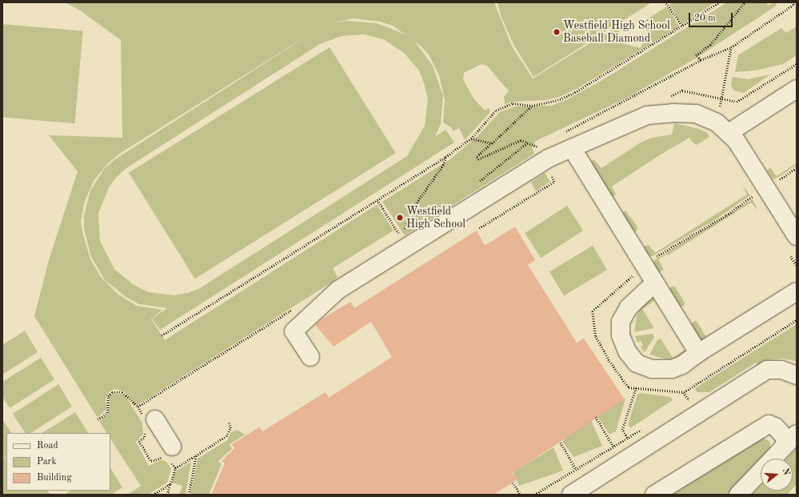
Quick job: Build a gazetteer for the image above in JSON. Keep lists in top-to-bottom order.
{
  "places": ["Westfield High School Baseball Diamond", "Westfield High School"],
  "legend": ["Road", "Park", "Building"],
  "scale_bar": "20 m",
  "north": "right"
}
